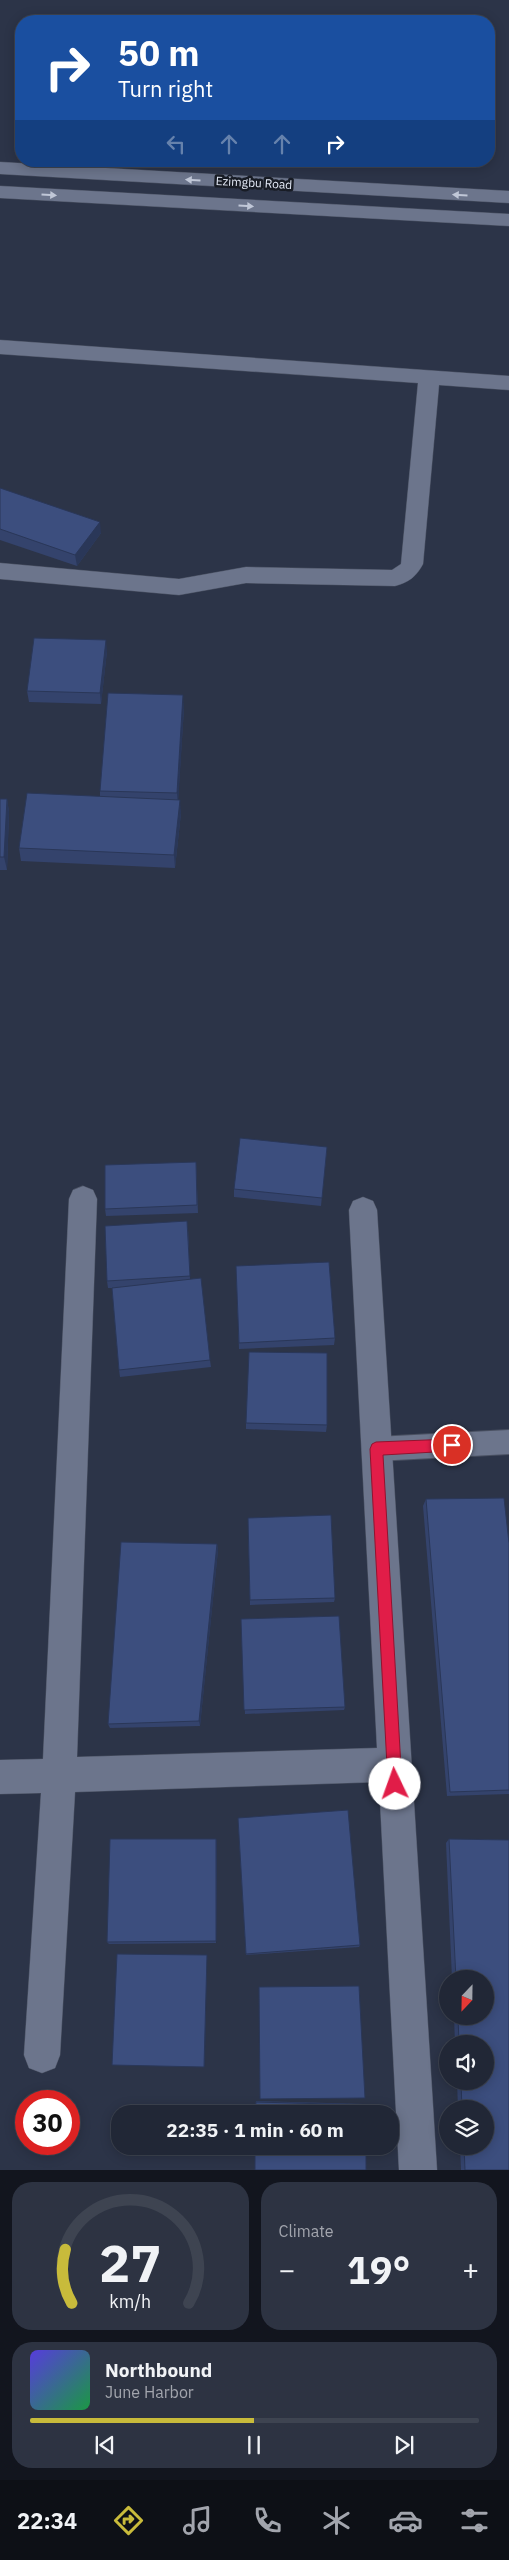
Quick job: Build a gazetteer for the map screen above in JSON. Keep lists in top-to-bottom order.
{
  "streets": {
    "street": ["Ezimgbu Road"]
  },
  "north": "bottom",
  "page": {
    "turn": ["50 m", "Turn right"],
    "limit": "30",
    "trip": "22:35 · 1 min · 60 m",
    "tile": "Climate",
    "heat": ["−", "19°", "+"],
    "song": ["Northbound", "June Harbor"],
    "tabs": "22:34",
    "gauge": ["27", "km/h"]
  }
}
